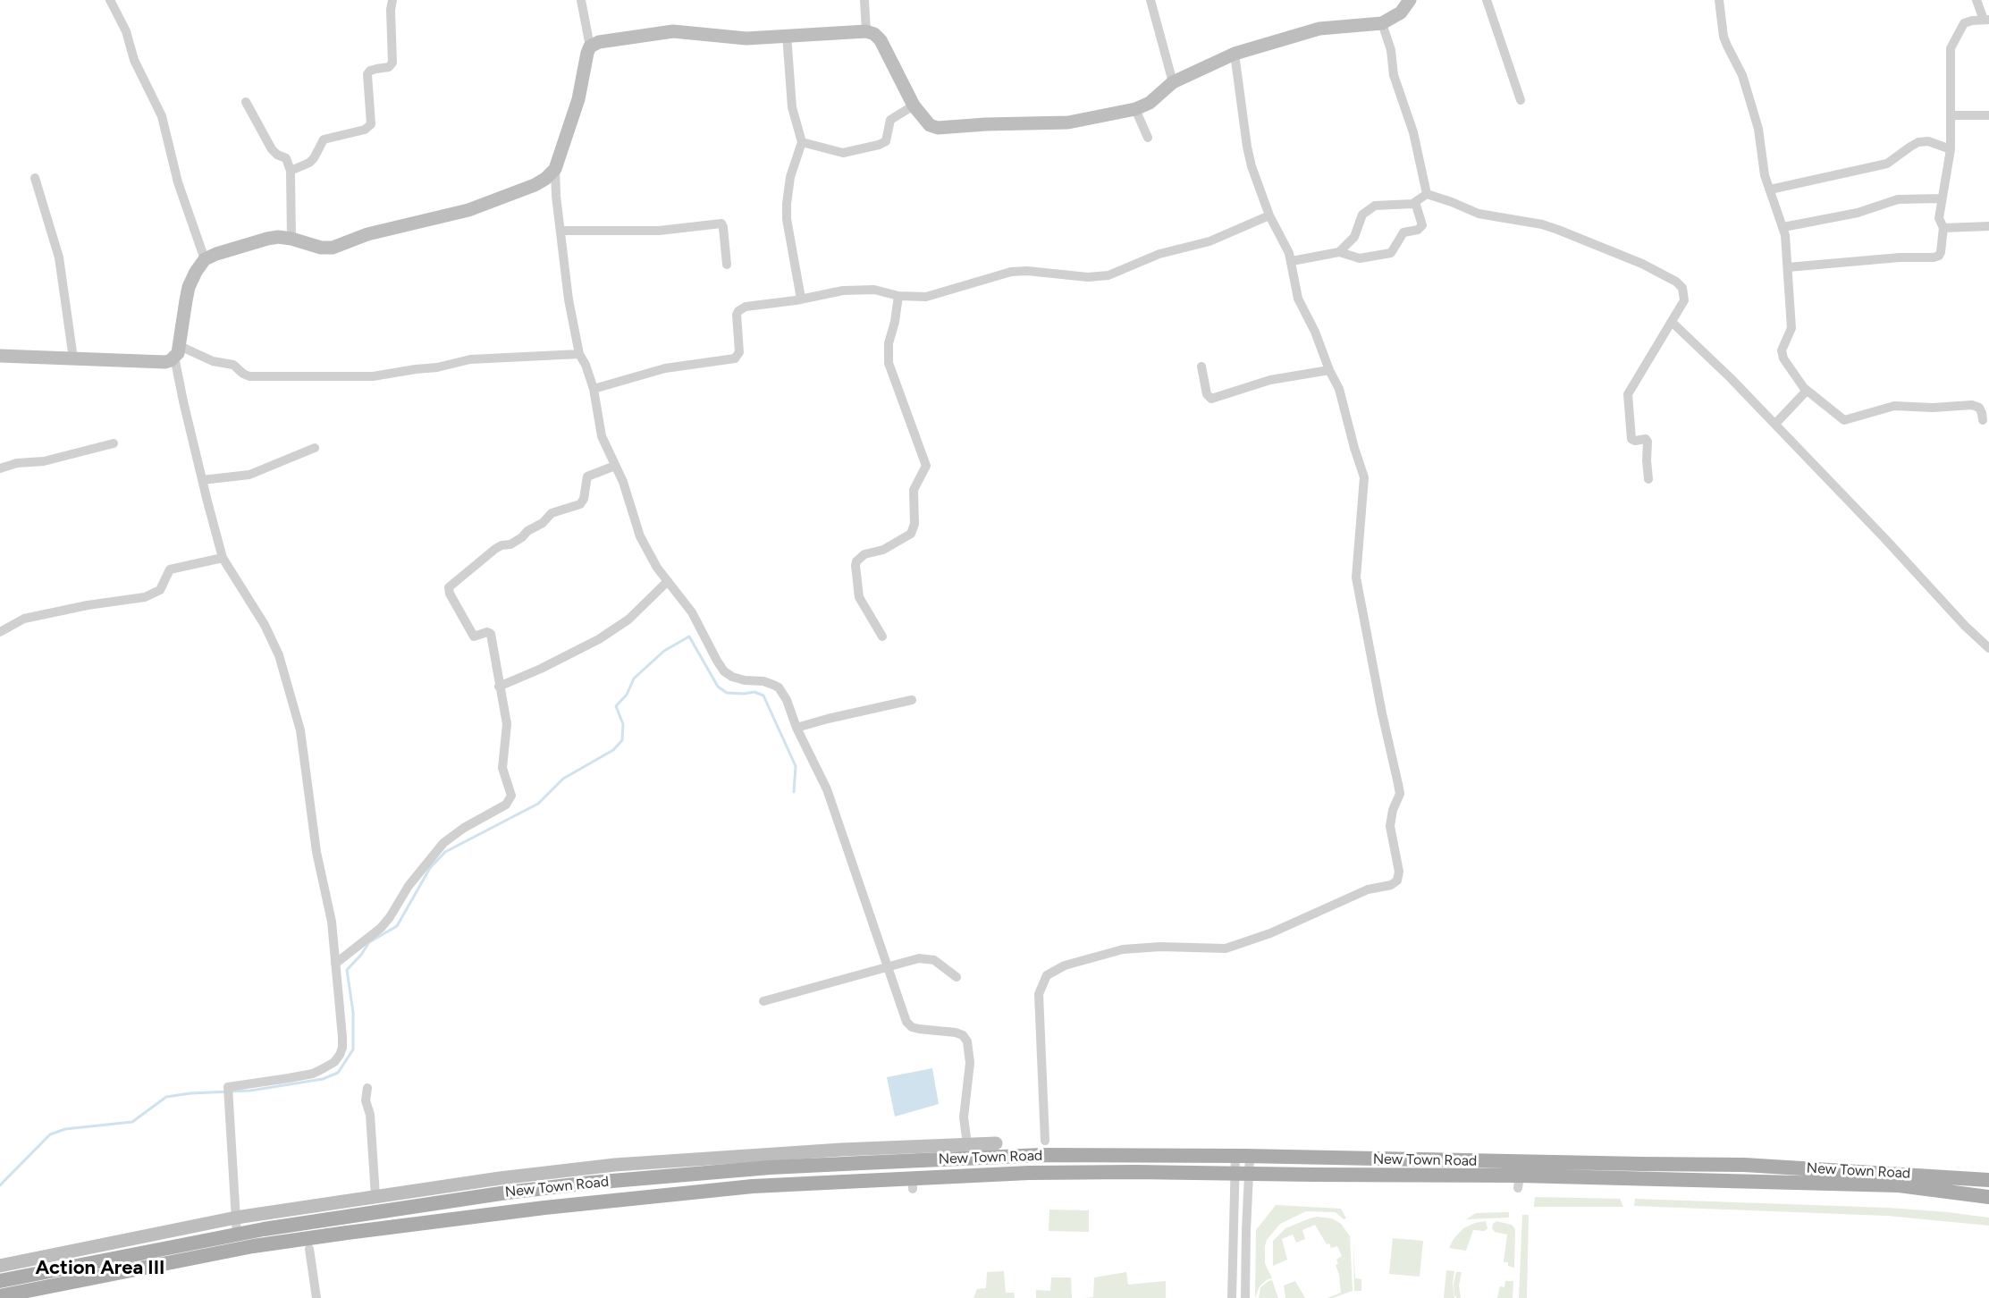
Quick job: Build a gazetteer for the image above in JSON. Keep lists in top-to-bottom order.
{
  "streets": {
    "main road": ["New Town Road"]
  },
  "districts": ["Action Area III"]
}
